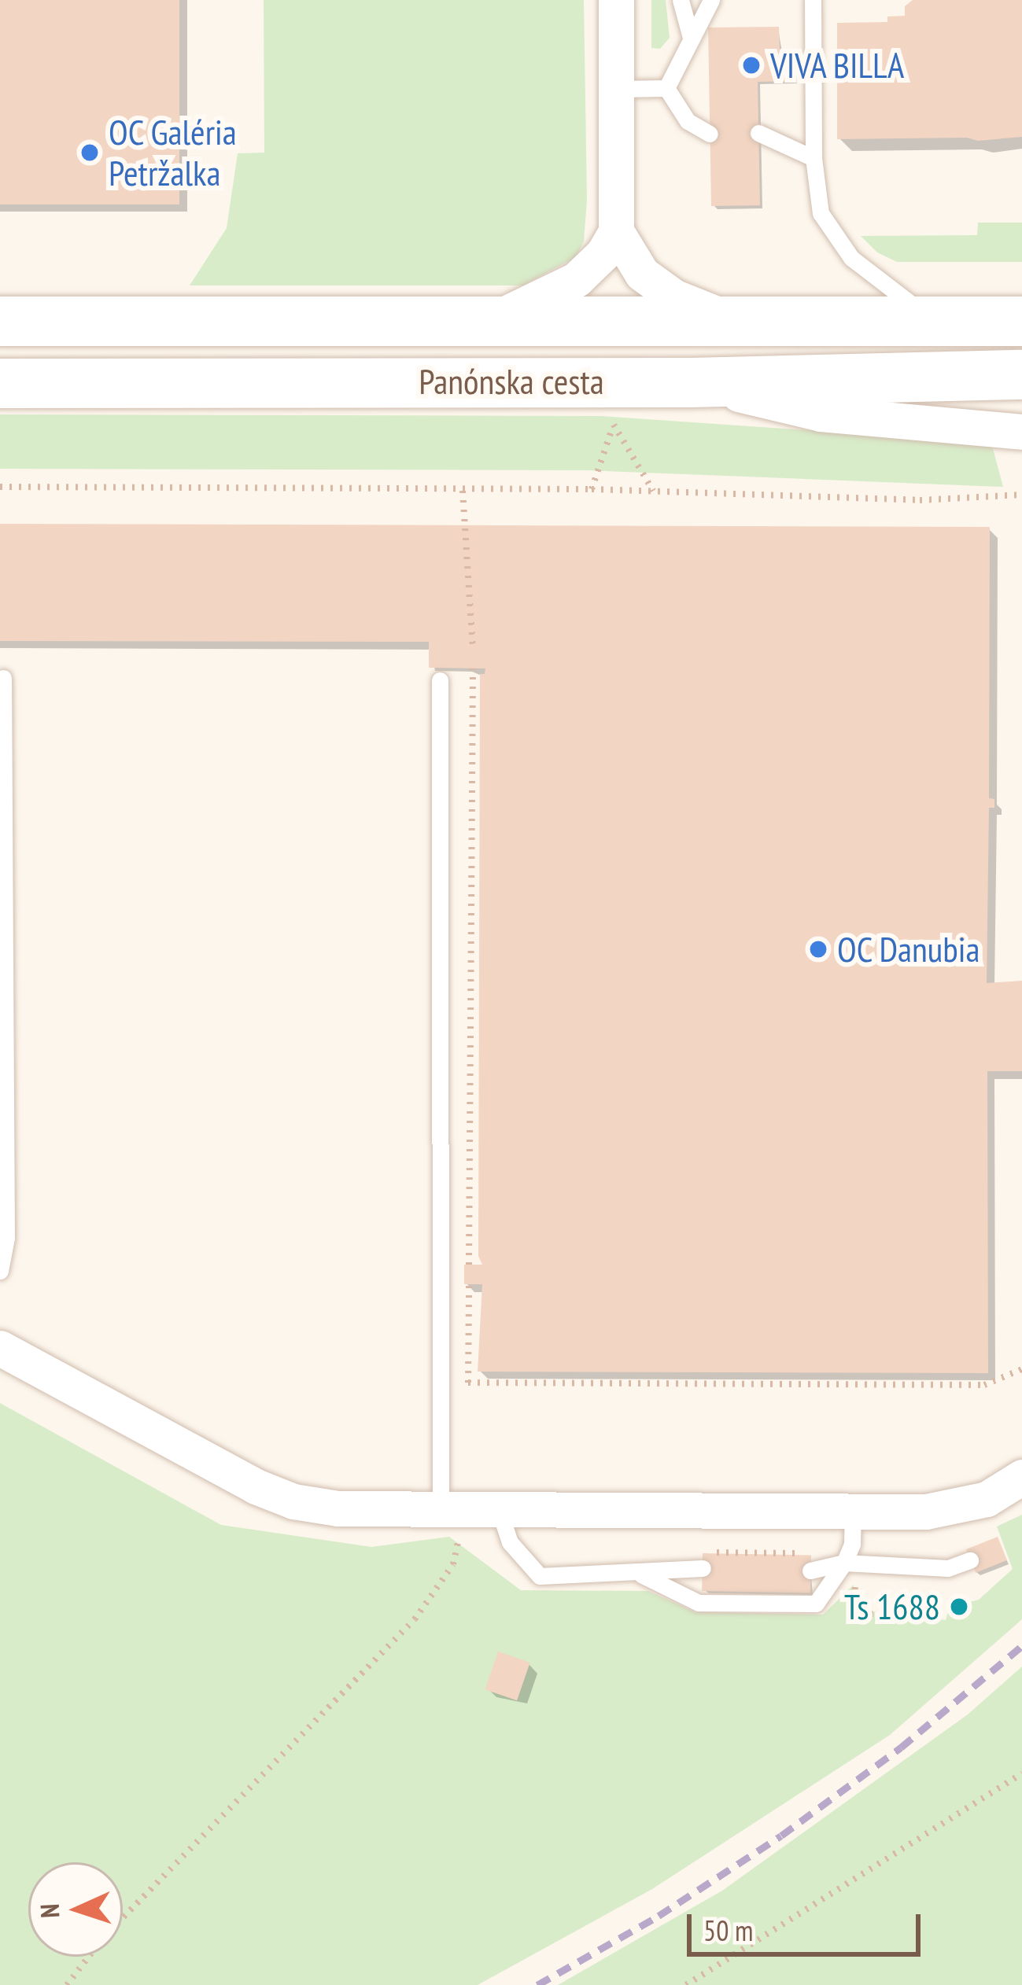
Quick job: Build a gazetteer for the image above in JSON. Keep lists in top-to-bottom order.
{
  "streets": {
    "main road": ["Panónska cesta"]
  },
  "places": [
    "VIVA BILLA",
    "OC Galéria Petržalka",
    "OC Danubia",
    "Ts 1688"
  ],
  "scale_bar": "50 m",
  "north": "left"
}
